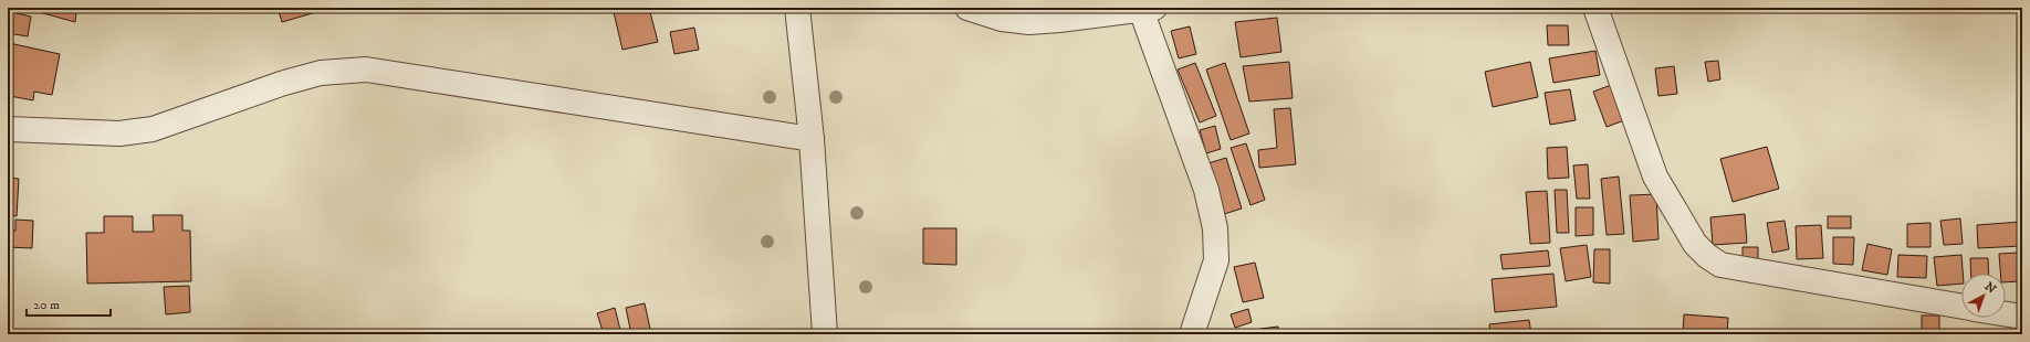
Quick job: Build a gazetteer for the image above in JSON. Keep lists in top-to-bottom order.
{
  "scale_bar": "20 m",
  "north": "top right"
}
